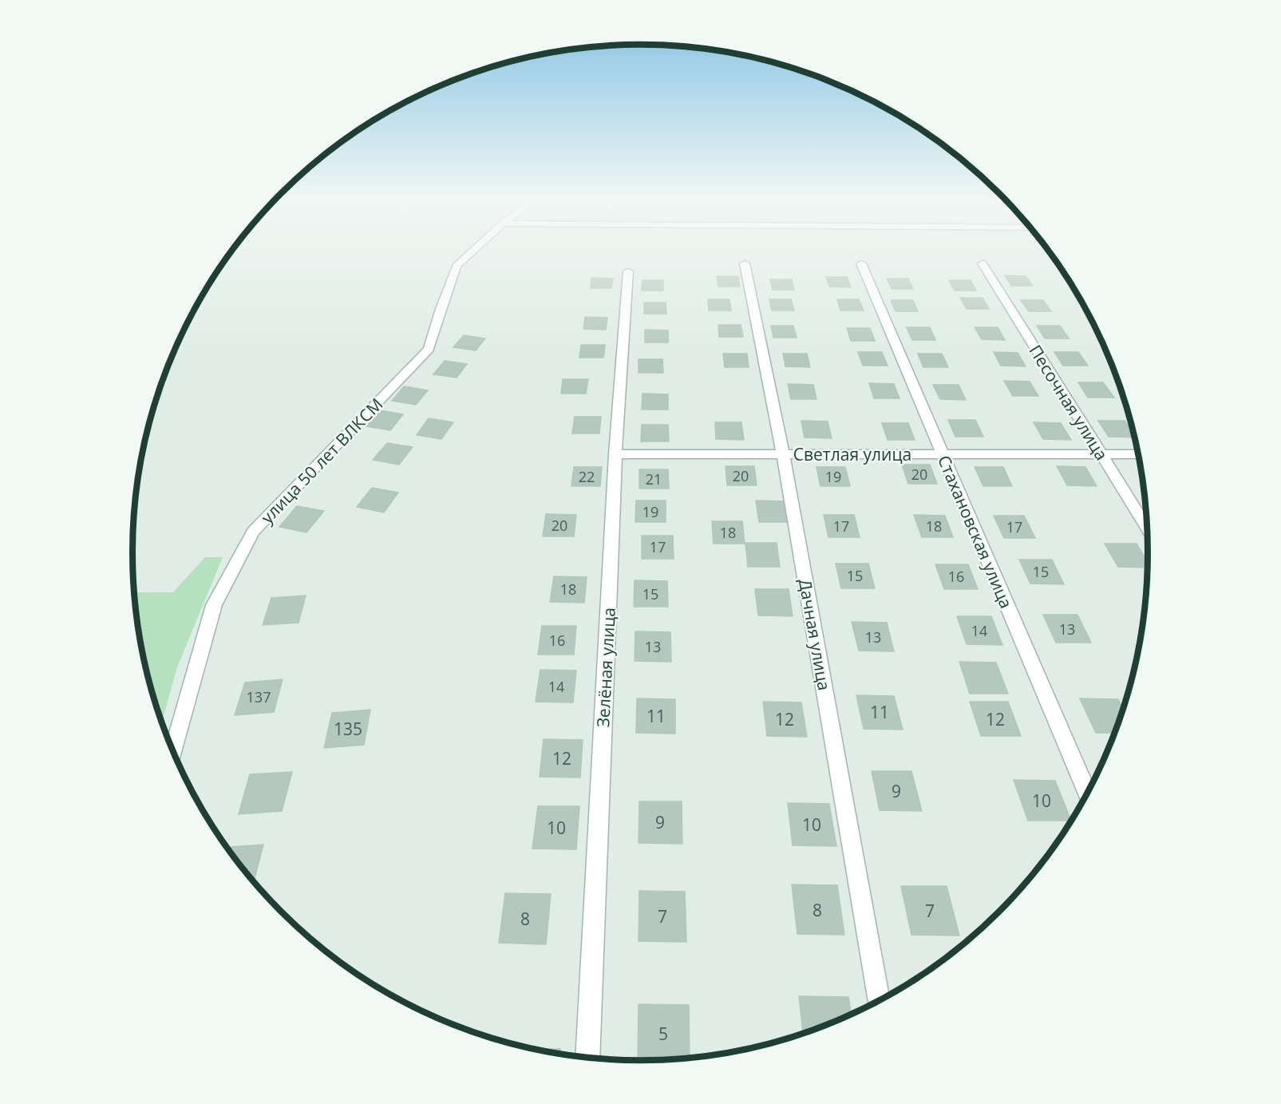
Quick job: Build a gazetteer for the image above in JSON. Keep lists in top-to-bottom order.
{
  "streets": {
    "street": [
      "Песочная улица",
      "Светлая улица",
      "улица 50 лет ВЛКСМ",
      "Стахановская улица",
      "Дачная улица",
      "Зелёная улица"
    ]
  },
  "crossings": [
    ["Песочная улица", "Светлая улица"],
    ["Светлая улица", "Стахановская улица"],
    ["Светлая улица", "Дачная улица"],
    ["Светлая улица", "Зелёная улица"]
  ],
  "house_numbers": [
    "20",
    "20",
    "22",
    "19",
    "21",
    "19",
    "20",
    "17",
    "18",
    "17",
    "18",
    "17",
    "15",
    "15",
    "16",
    "18",
    "15",
    "13",
    "14",
    "13",
    "16",
    "13",
    "14",
    "137",
    "11",
    "11",
    "12",
    "12",
    "135",
    "12",
    "9",
    "10",
    "9",
    "10",
    "10",
    "8",
    "7",
    "7",
    "8",
    "5"
  ]
}
